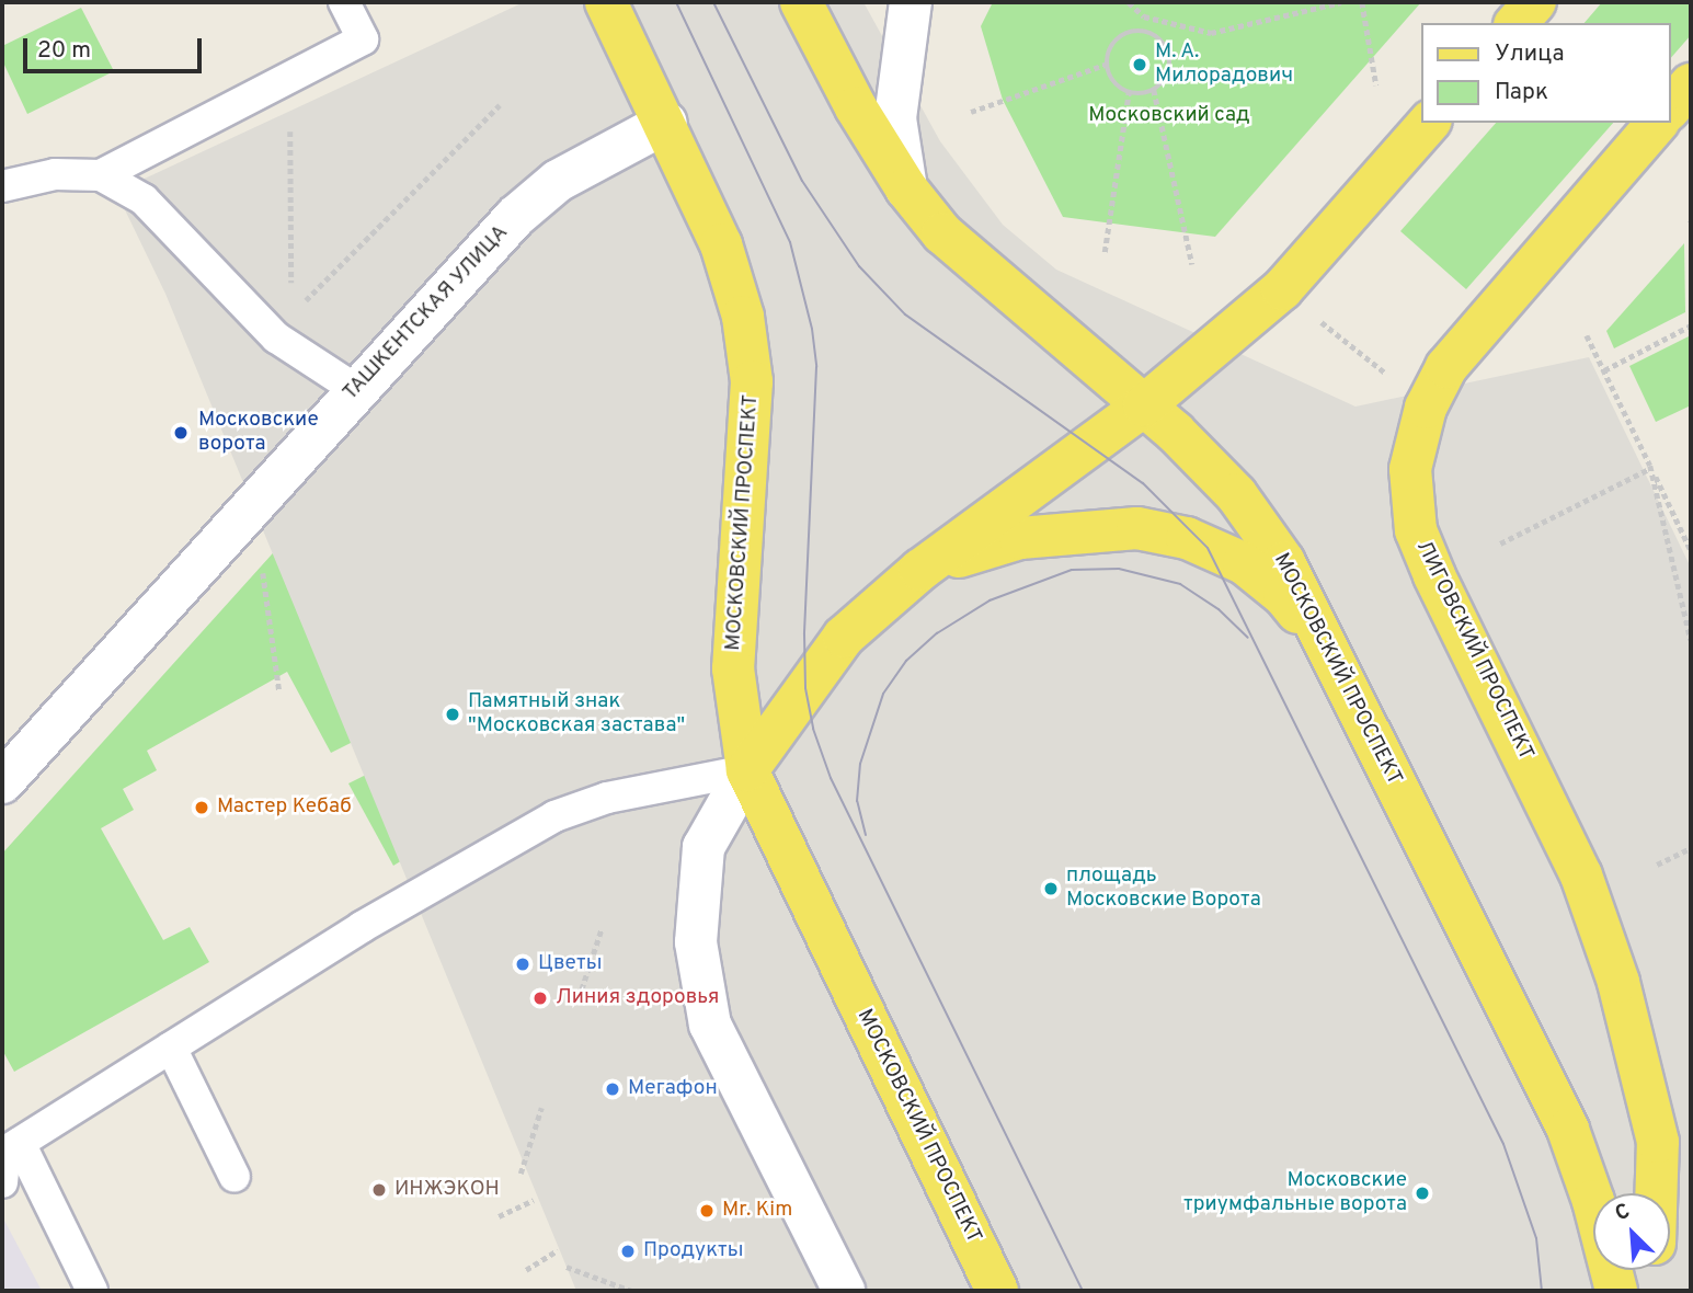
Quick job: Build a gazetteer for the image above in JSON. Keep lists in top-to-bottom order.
{
  "streets": {
    "main road": ["МОСКОВСКИЙ ПРОСПЕКТ", "ЛИГОВСКИЙ ПРОСПЕКТ"],
    "street": ["ТАШКЕНТСКАЯ УЛИЦА"]
  },
  "crossings": [
    ["ТАШКЕНТСКАЯ УЛИЦА", "МОСКОВСКИЙ ПРОСПЕКТ"]
  ],
  "parks": ["Московский сад"],
  "places": [
    "М. А. Милорадович",
    "Московские ворота",
    "Памятный знак \"Московская застава\"",
    "Мастер Кебаб",
    "площадь Московские Ворота",
    "Цветы",
    "Линия здоровья",
    "Мегафон",
    "ИНЖЭКОН",
    "Московские триумфальные ворота",
    "Mr. Kim",
    "Продукты"
  ],
  "legend": ["Улица", "Парк"],
  "scale_bar": "20 m",
  "north": "top left"
}
